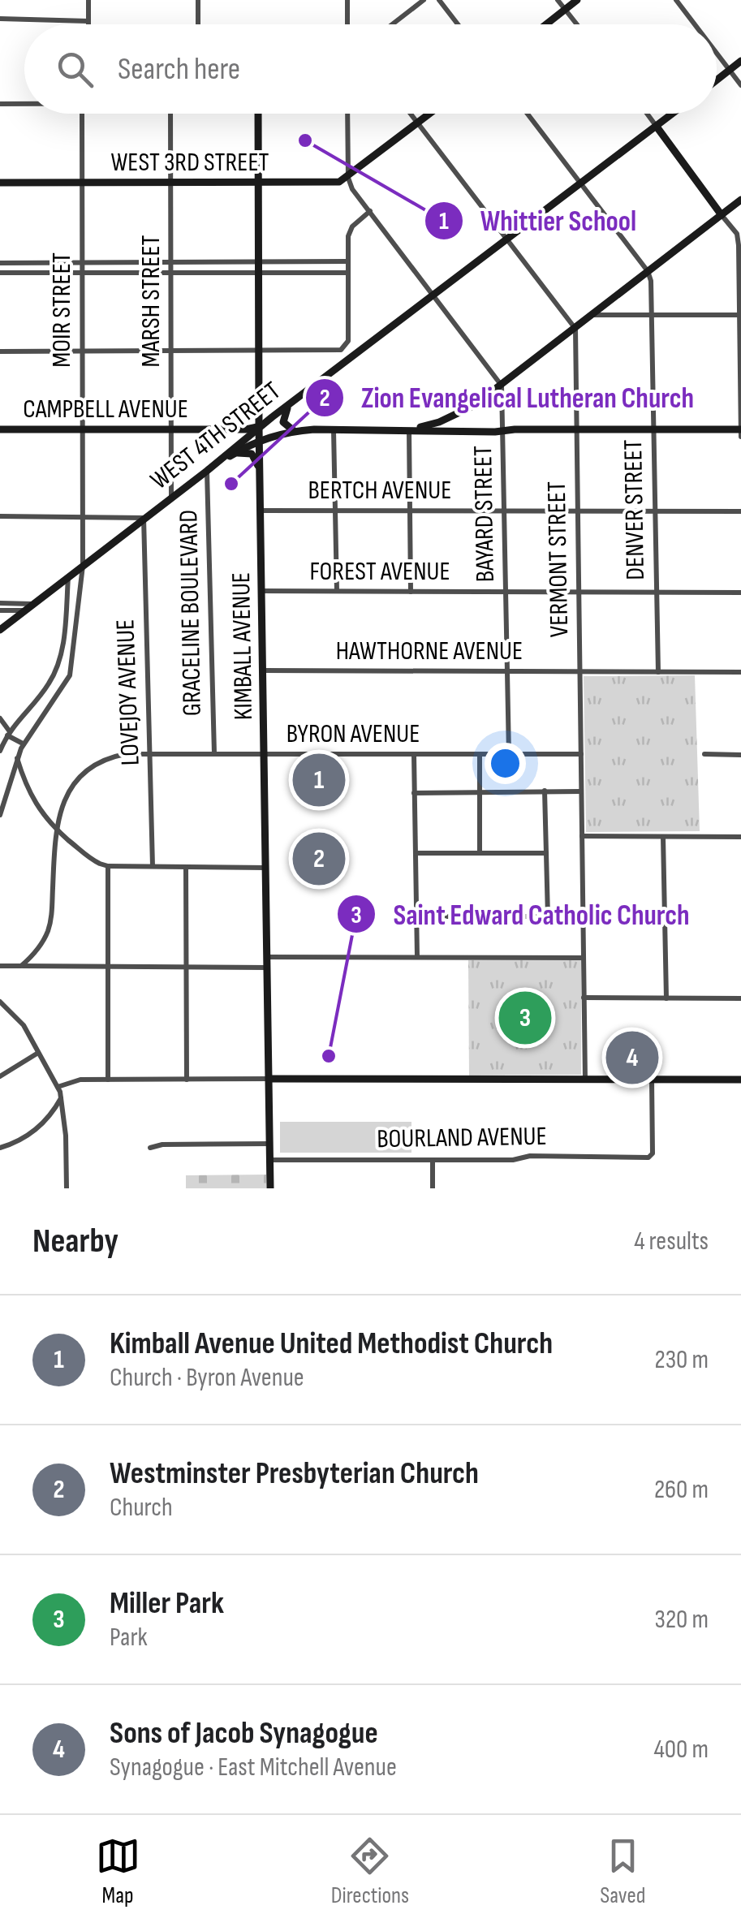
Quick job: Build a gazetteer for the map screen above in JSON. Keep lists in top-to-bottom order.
{
  "streets": {
    "main road": [
      "WEST 3RD STREET",
      "CAMPBELL AVENUE",
      "WEST 4TH STREET",
      "KIMBALL AVENUE"
    ],
    "street": [
      "MARSH STREET",
      "MOIR STREET",
      "BERTCH AVENUE",
      "DENVER STREET",
      "BAYARD STREET",
      "VERMONT STREET",
      "FOREST AVENUE",
      "GRACELINE BOULEVARD",
      "HAWTHORNE AVENUE",
      "LOVEJOY AVENUE",
      "BYRON AVENUE",
      "BOURLAND AVENUE"
    ]
  },
  "crossings": [
    ["WEST 3RD STREET", "MARSH STREET"],
    ["WEST 3RD STREET", "MOIR STREET"],
    ["WEST 3RD STREET", "KIMBALL AVENUE"],
    ["MARSH STREET", "CAMPBELL AVENUE"],
    ["MARSH STREET", "WEST 4TH STREET"],
    ["MOIR STREET", "CAMPBELL AVENUE"],
    ["MOIR STREET", "WEST 4TH STREET"],
    ["CAMPBELL AVENUE", "WEST 4TH STREET"],
    ["CAMPBELL AVENUE", "KIMBALL AVENUE"],
    ["WEST 4TH STREET", "GRACELINE BOULEVARD"],
    ["WEST 4TH STREET", "KIMBALL AVENUE"],
    ["WEST 4TH STREET", "LOVEJOY AVENUE"],
    ["BERTCH AVENUE", "DENVER STREET"],
    ["BERTCH AVENUE", "BAYARD STREET"],
    ["BERTCH AVENUE", "VERMONT STREET"],
    ["BERTCH AVENUE", "KIMBALL AVENUE"],
    ["DENVER STREET", "FOREST AVENUE"],
    ["DENVER STREET", "HAWTHORNE AVENUE"],
    ["BAYARD STREET", "FOREST AVENUE"],
    ["BAYARD STREET", "HAWTHORNE AVENUE"],
    ["BAYARD STREET", "BYRON AVENUE"],
    ["VERMONT STREET", "FOREST AVENUE"],
    ["VERMONT STREET", "HAWTHORNE AVENUE"],
    ["VERMONT STREET", "BYRON AVENUE"],
    ["FOREST AVENUE", "KIMBALL AVENUE"],
    ["GRACELINE BOULEVARD", "BYRON AVENUE"],
    ["KIMBALL AVENUE", "HAWTHORNE AVENUE"],
    ["KIMBALL AVENUE", "BYRON AVENUE"],
    ["KIMBALL AVENUE", "BOURLAND AVENUE"],
    ["LOVEJOY AVENUE", "BYRON AVENUE"]
  ],
  "places": ["Whittier School", "Zion Evangelical Lutheran Church", "Saint Edward Catholic Church"],
  "page": {
    "search": "Search here",
    "pins": [
      "1",
      "2",
      "3",
      "4"
    ],
    "heading": ["Nearby", "4 results"],
    "list": [
      {
        "mark": "1",
        "name": "Kimball Avenue United Methodist Church",
        "note": "Church · Byron Avenue",
        "value": "230 m"
      },
      {
        "mark": "2",
        "name": "Westminster Presbyterian Church",
        "note": "Church",
        "value": "260 m"
      },
      {
        "mark": "3",
        "name": "Miller Park",
        "note": "Park",
        "value": "320 m"
      },
      {
        "mark": "4",
        "name": "Sons of Jacob Synagogue",
        "note": "Synagogue · East Mitchell Avenue",
        "value": "400 m"
      }
    ],
    "nav": ["Map", "Directions", "Saved"]
  }
}
